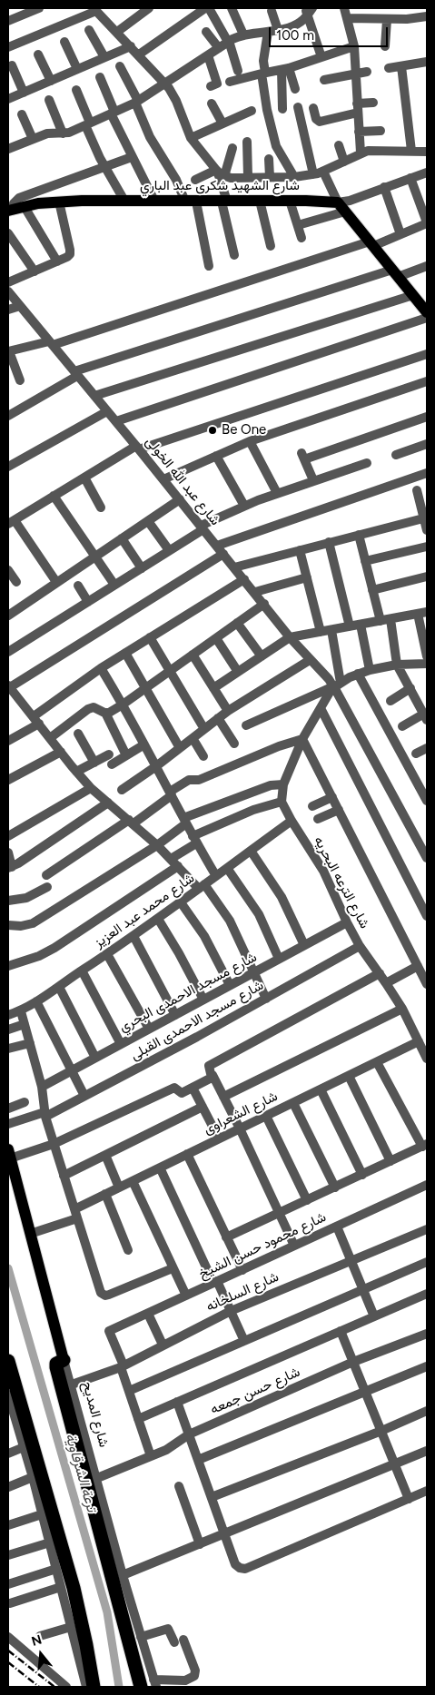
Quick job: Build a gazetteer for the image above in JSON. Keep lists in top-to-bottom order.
{
  "streets": {
    "main road": ["شارع الشهيد شكرى عبد الباري", "شارع المديح"],
    "street": [
      "شارع عبد الله الخولى",
      "شارع الترعه البحريه",
      "شارع محمد عبد العزيز",
      "شارع مسجد الاحمدى البحري",
      "شارع مسجد الاحمدى القبلى",
      "شارع الشعراوى",
      "شارع محمود حسن الشيخ",
      "شارع السلخانه",
      "شارع حسن جمعه"
    ]
  },
  "crossings": [
    ["شارع الترعه البحريه", "شارع محمد عبد العزيز"],
    ["شارع الترعه البحريه", "شارع مسجد الاحمدى البحري"],
    ["شارع الترعه البحريه", "شارع مسجد الاحمدى القبلى"],
    ["شارع الترعه البحريه", "شارع الشعراوى"],
    ["شارع محمود حسن الشيخ", "شارع السلخانه"],
    ["شارع السلخانه", "شارع المديح"],
    ["شارع حسن جمعه", "شارع المديح"]
  ],
  "water": ["ترعة الشرقاوية"],
  "places": ["Be One"],
  "scale_bar": "100 m",
  "north": "top"
}
